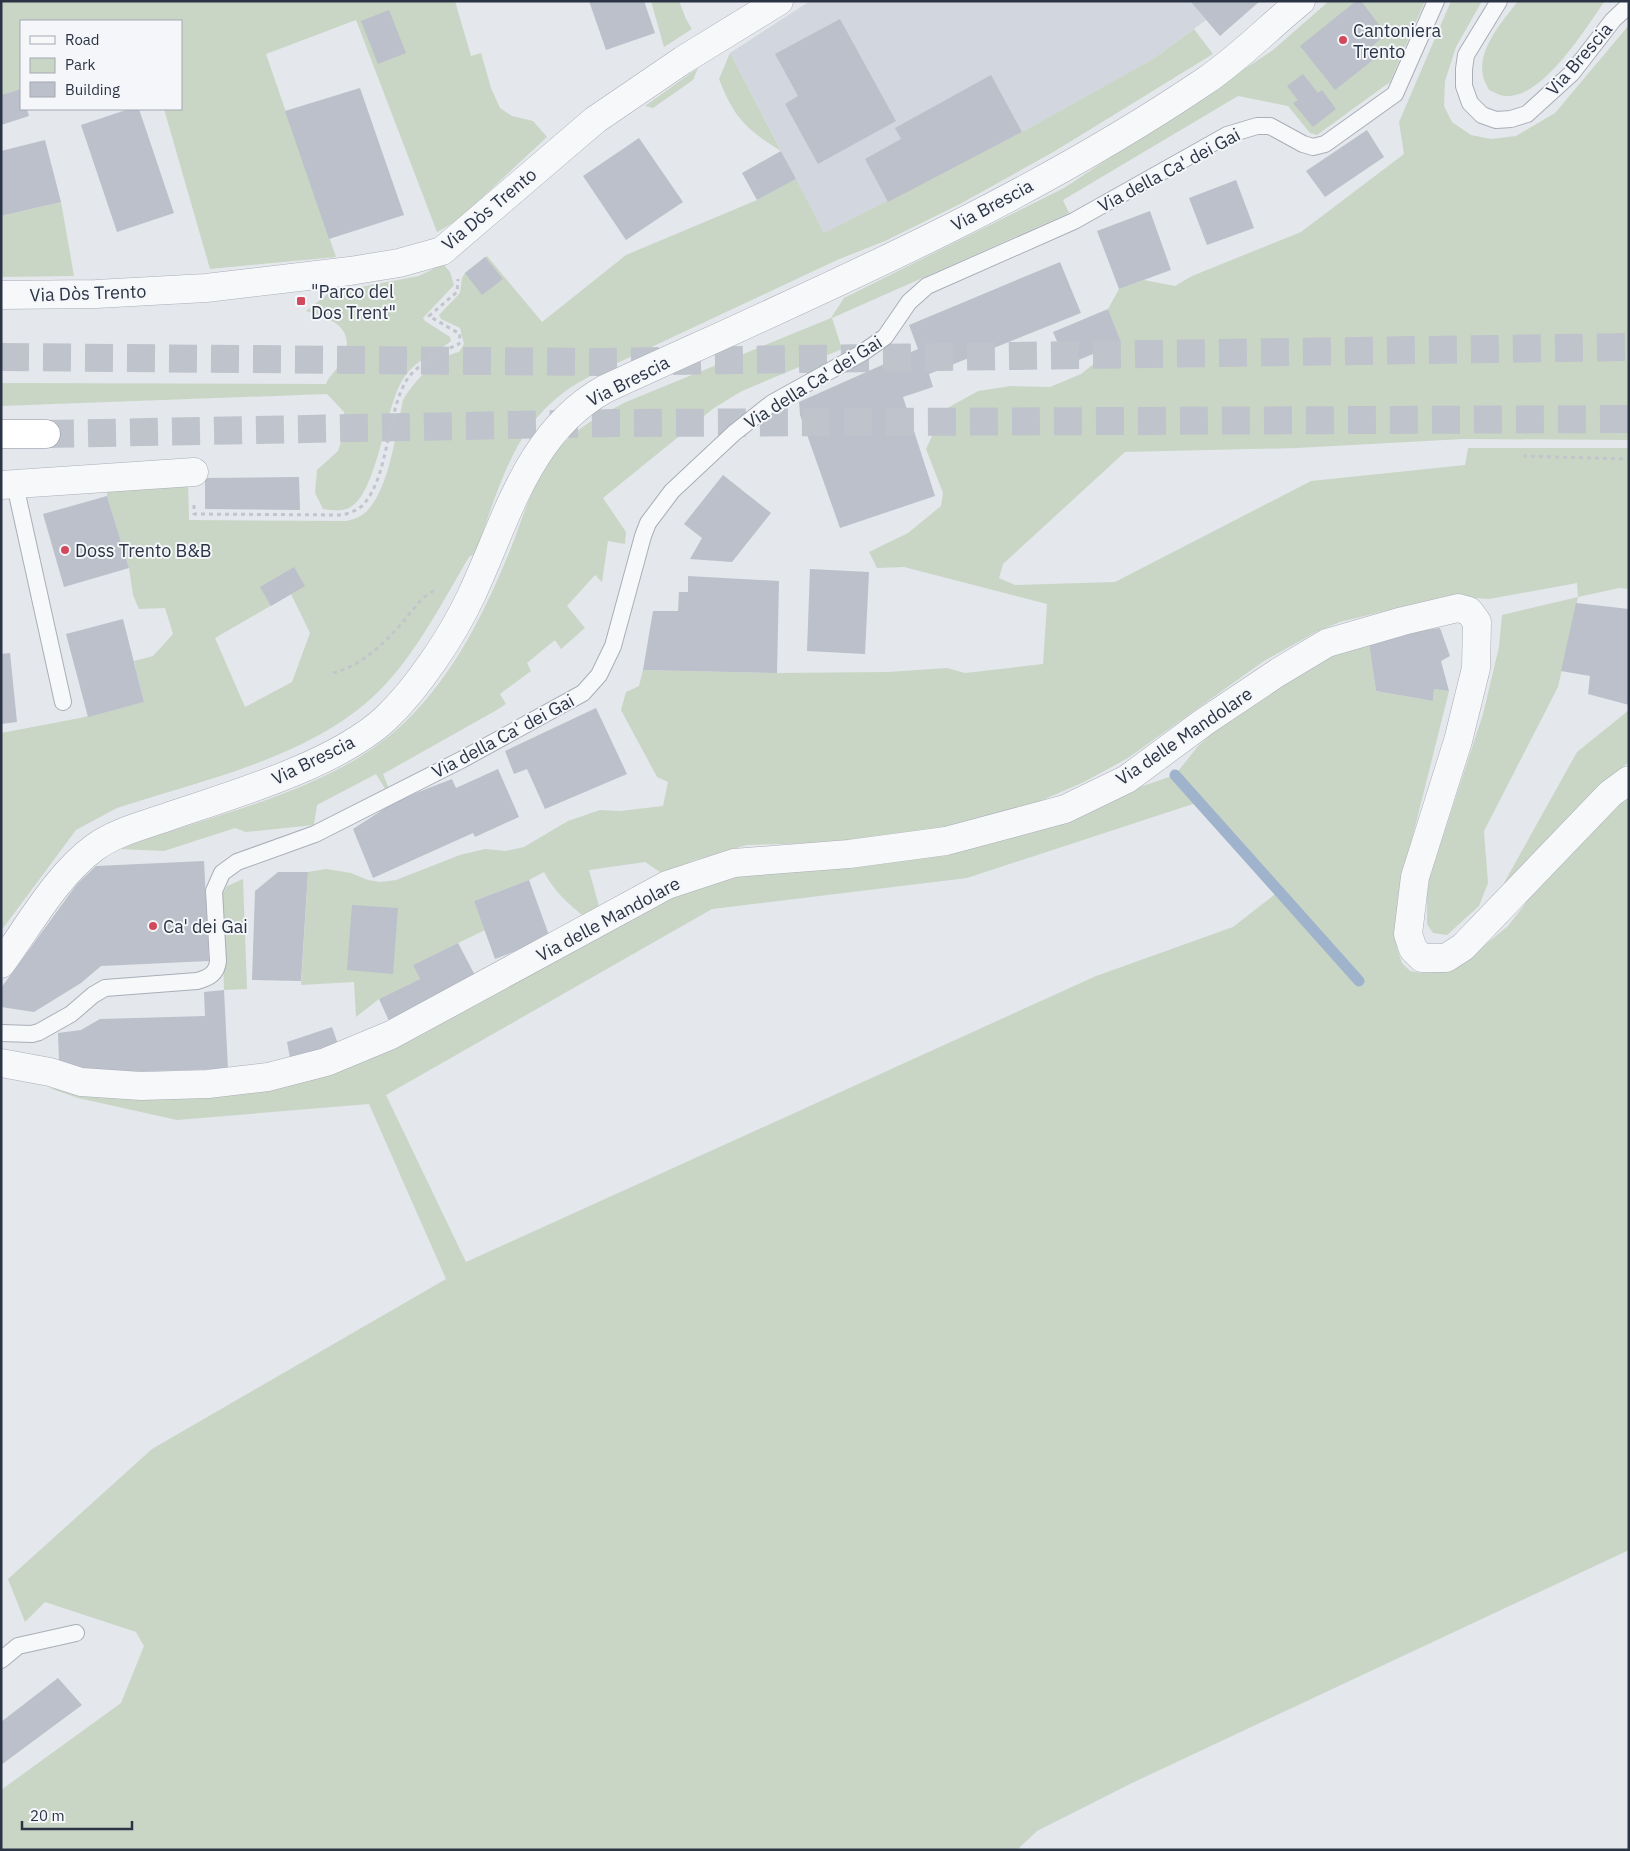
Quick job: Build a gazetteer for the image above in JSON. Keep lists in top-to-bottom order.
{
  "streets": {
    "street": ["Via Brescia", "Via Dòs Trento", "Via delle Mandolare"],
    "lane": ["Via della Ca' dei Gai"]
  },
  "places": {
    "other": ["Cantoniera Trento", "Doss Trento B&B", "Ca' dei Gai"],
    "transit": ["\"Parco del Dos Trent\""]
  },
  "legend": ["Road", "Park", "Building"],
  "scale_bar": "20 m"
}
